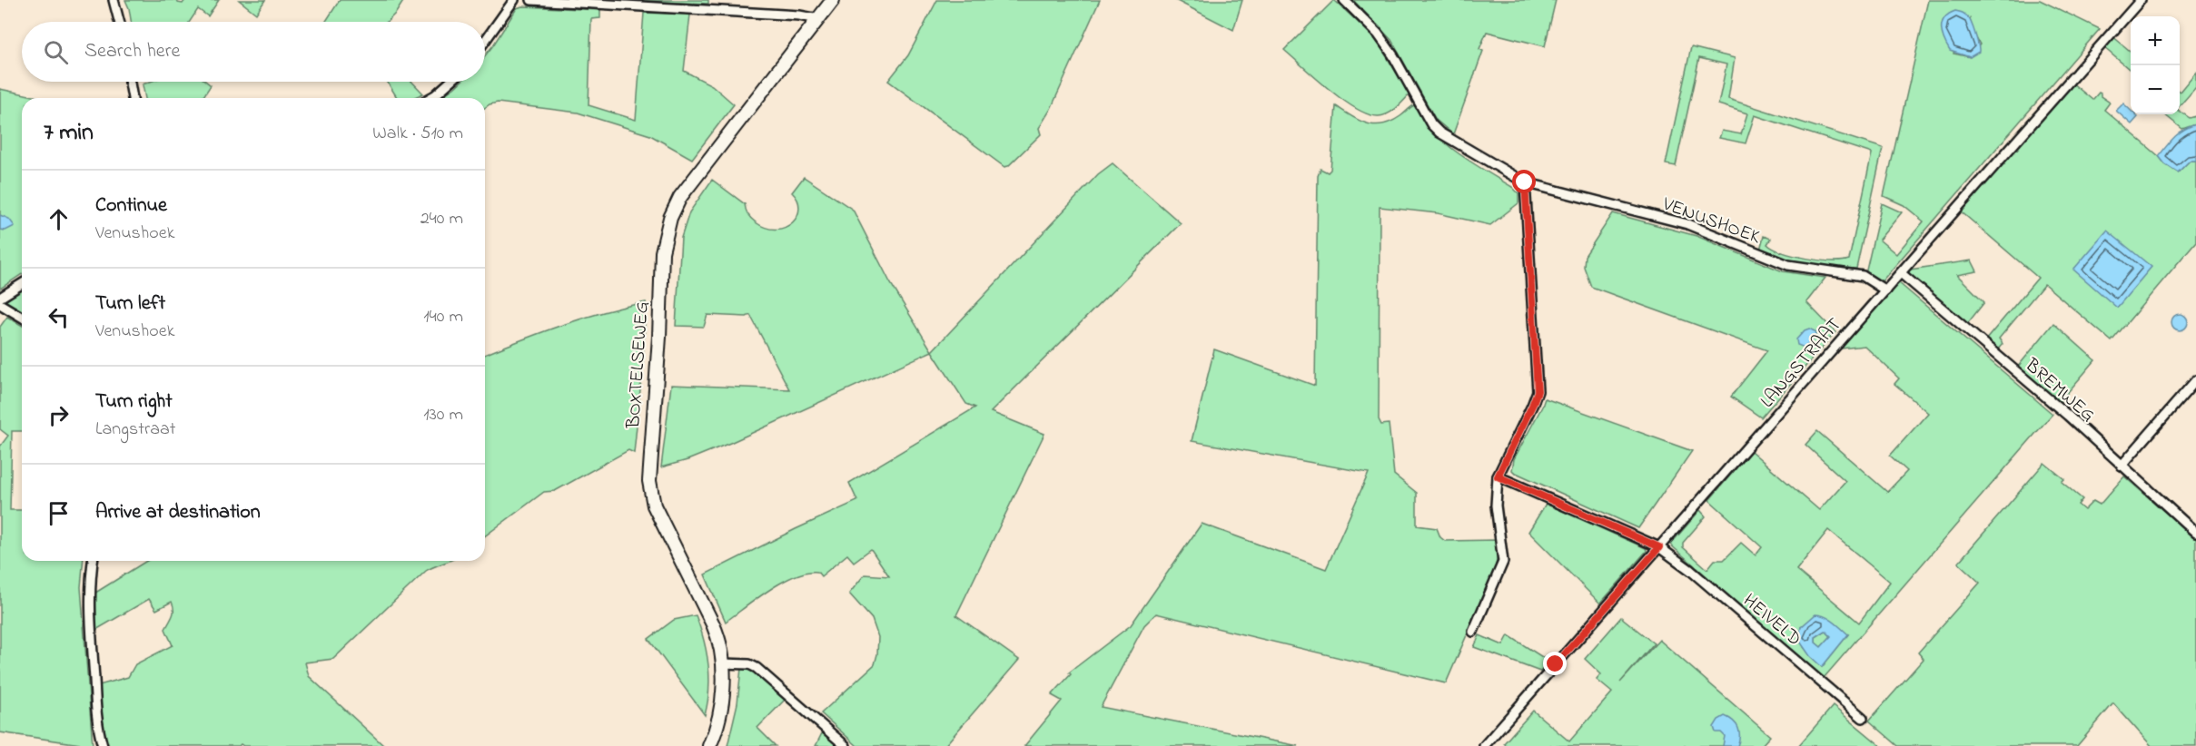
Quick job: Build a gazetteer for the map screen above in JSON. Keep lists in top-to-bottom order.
{
  "streets": {
    "main road": ["BOXTELSEWEG"],
    "street": [
      "VENUSHOEK",
      "LANGSTRAAT",
      "BREMWEG",
      "HEIVELD"
    ]
  },
  "crossings": [
    ["VENUSHOEK", "LANGSTRAAT"],
    ["LANGSTRAAT", "BREMWEG"],
    ["LANGSTRAAT", "HEIVELD"]
  ],
  "page": {
    "map_buttons": ["+", "−"],
    "search": "Search here",
    "heading": ["7 min", "Walk · 510 m"],
    "list": [
      ["Continue", "Venushoek", "240 m"],
      ["Turn left", "Venushoek", "140 m"],
      ["Turn right", "Langstraat", "130 m"],
      "Arrive at destination"
    ]
  }
}
